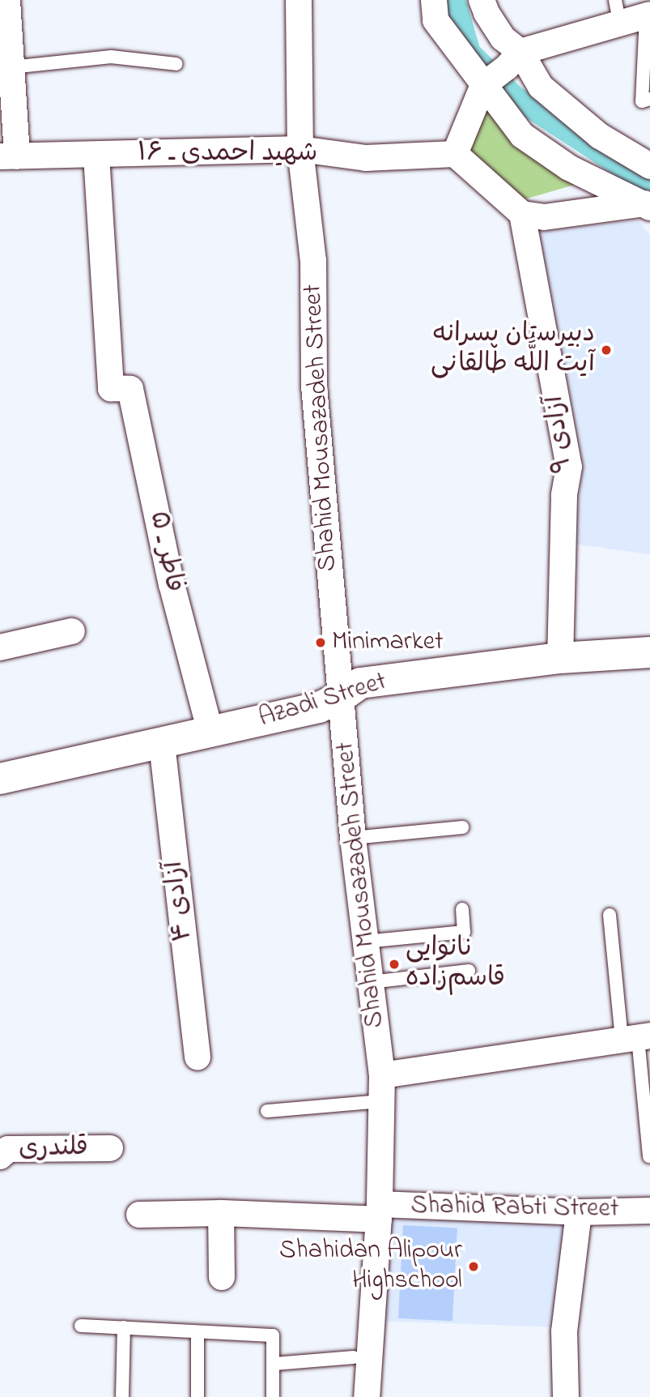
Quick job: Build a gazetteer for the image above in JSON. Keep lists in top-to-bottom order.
{
  "streets": {
    "street": [
      "شهید احمدی ـ ۱۶",
      "Shahid Mousazadeh Street",
      "آزادی ۹",
      "فاطر ـ ۵",
      "Azadi Street",
      "آزادی ۴",
      "قلندری",
      "Shahid Rabti Street"
    ]
  },
  "crossings": [
    ["شهید احمدی ـ ۱۶", "Shahid Mousazadeh Street"],
    ["شهید احمدی ـ ۱۶", "فاطر ـ ۵"],
    ["Shahid Mousazadeh Street", "Azadi Street"],
    ["Shahid Mousazadeh Street", "Shahid Rabti Street"],
    ["آزادی ۹", "Azadi Street"],
    ["فاطر ـ ۵", "Azadi Street"],
    ["Azadi Street", "آزادی ۴"]
  ],
  "places": [
    "دبیرستان پسرانه آیت اللَّه طالقانی",
    "Minimarket",
    "نانوایی قاسم‌زاده",
    "Shahidan Alipour Highschool"
  ]
}
